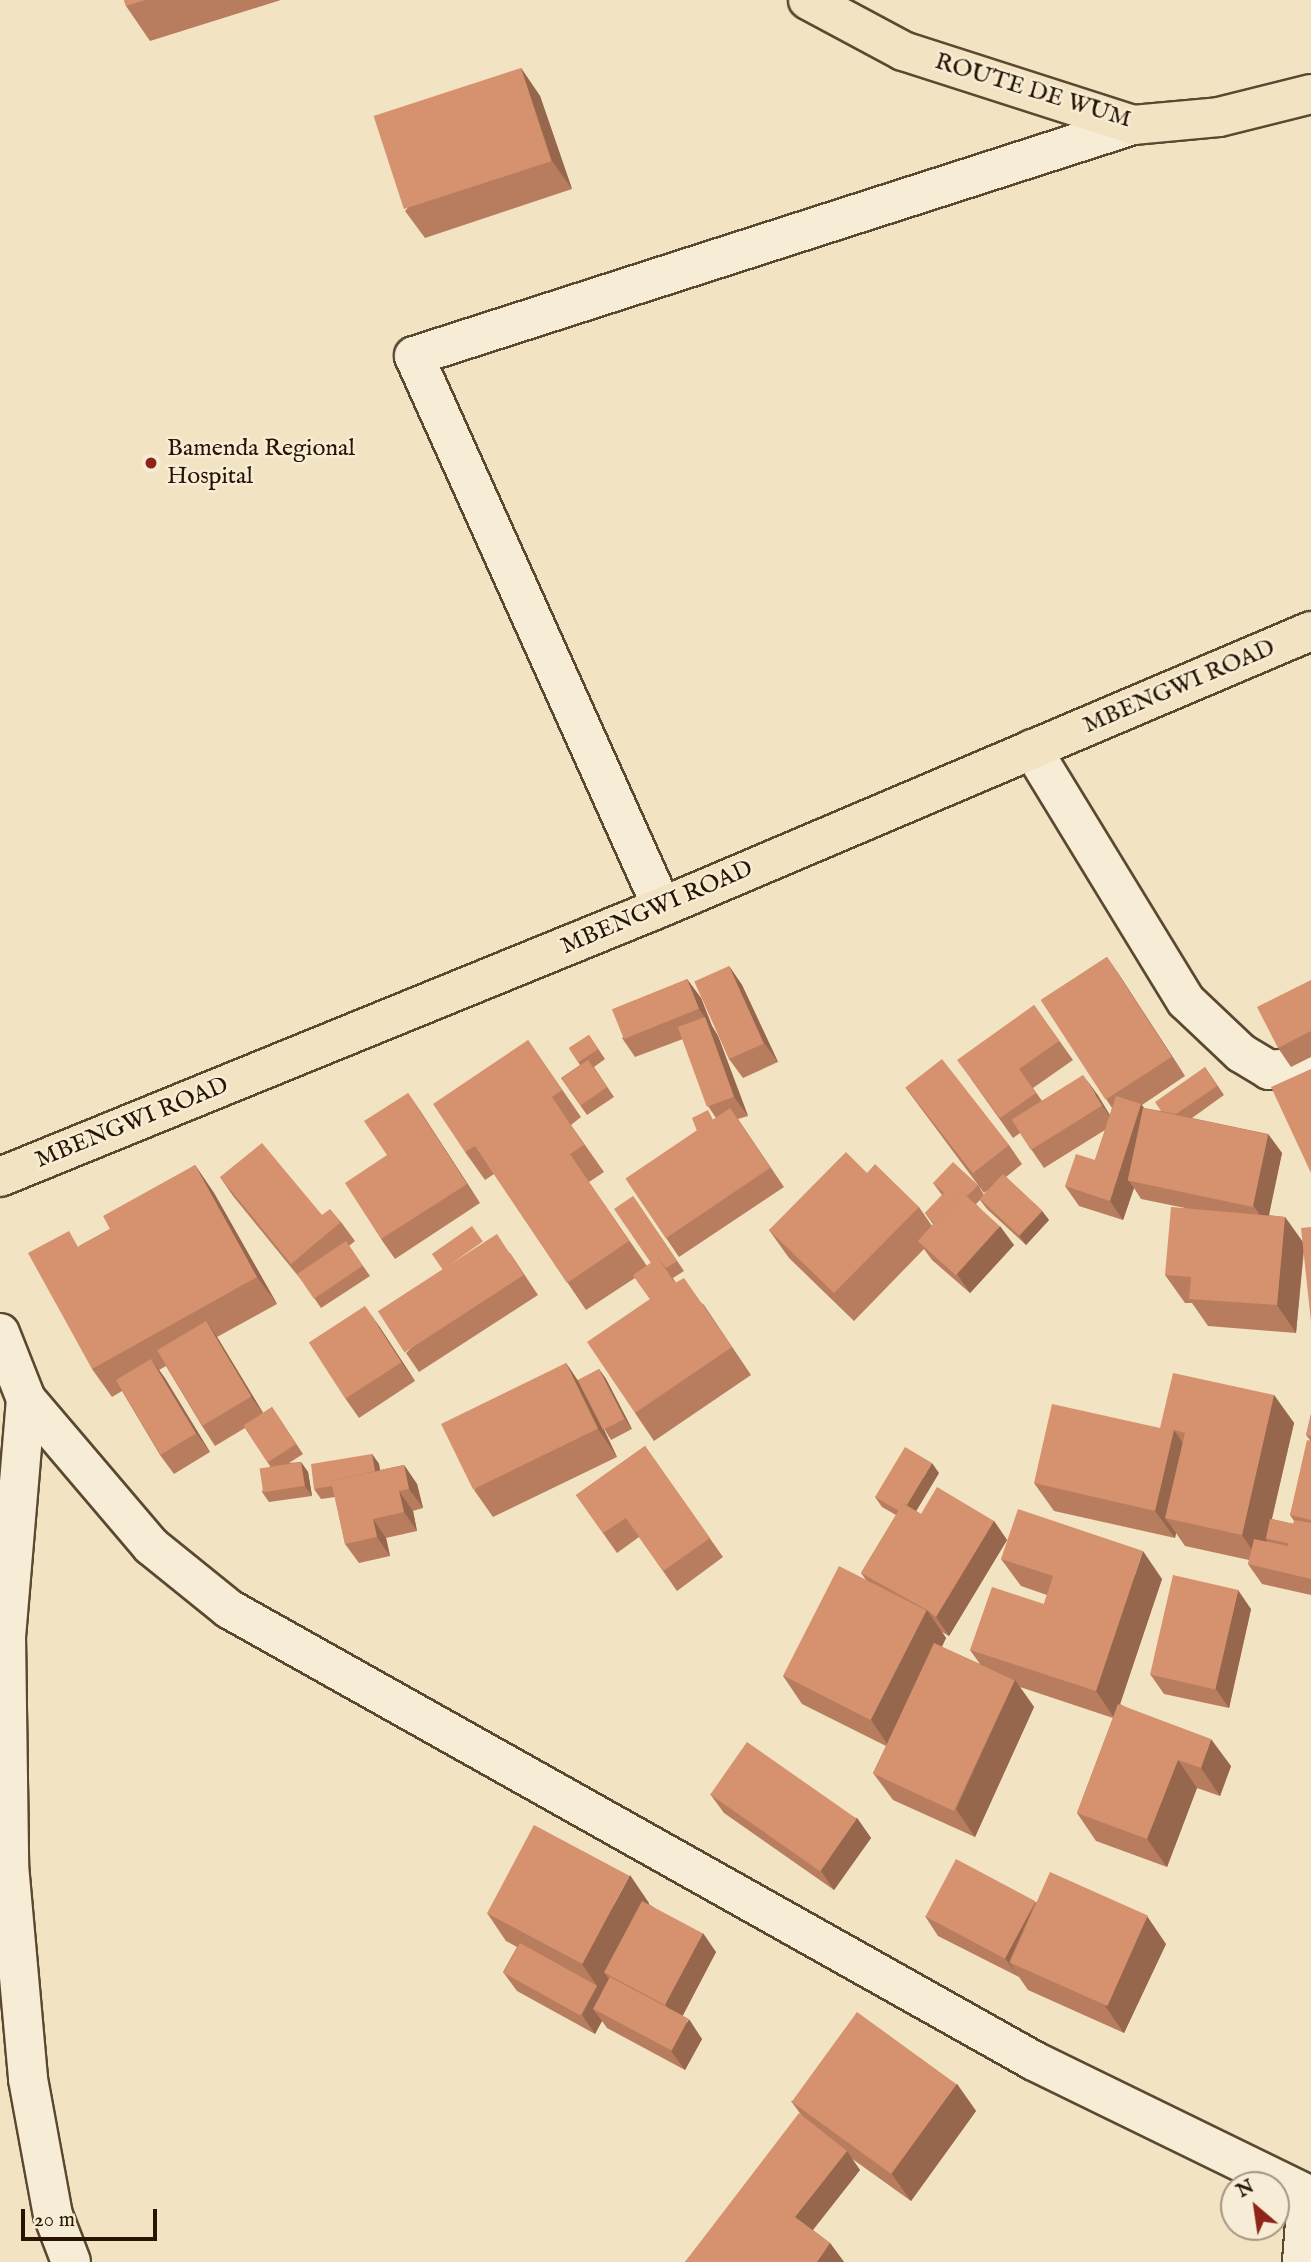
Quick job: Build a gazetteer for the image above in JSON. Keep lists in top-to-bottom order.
{
  "streets": {
    "main road": ["ROUTE DE WUM", "MBENGWI ROAD"]
  },
  "places": ["Bamenda Regional Hospital"],
  "scale_bar": "20 m",
  "north": "top left"
}
